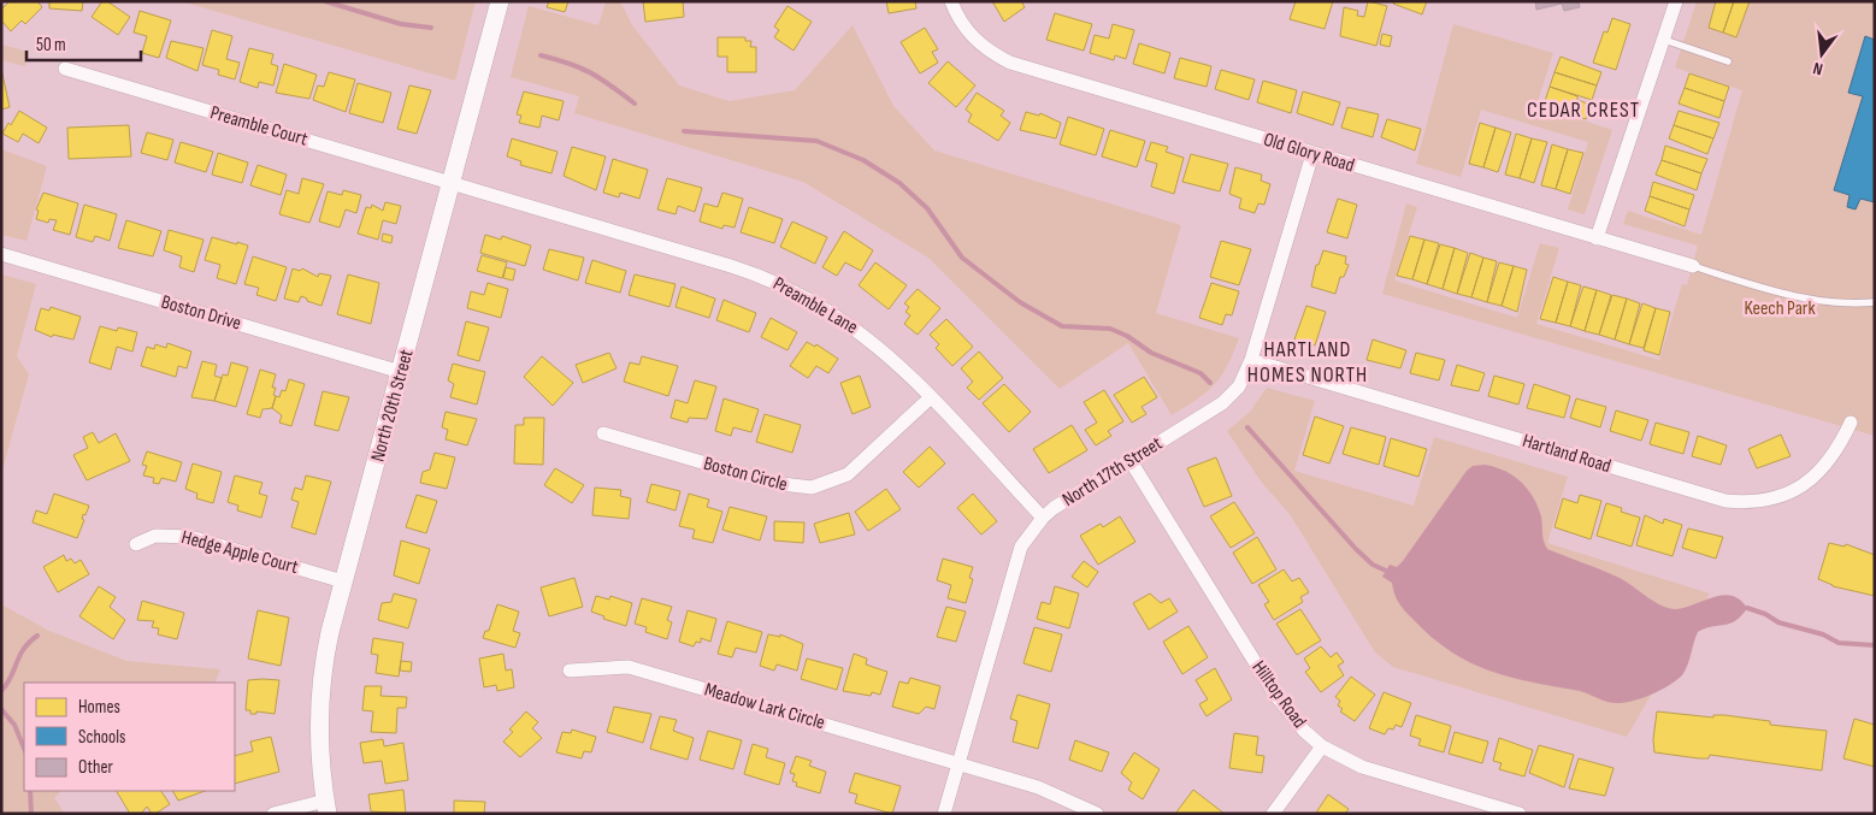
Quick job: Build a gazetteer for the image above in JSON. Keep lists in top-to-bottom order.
{
  "streets": {
    "street": [
      "Preamble Court",
      "Old Glory Road",
      "Preamble Lane",
      "Boston Drive",
      "North 20th Street",
      "Hartland Road",
      "North 17th Street",
      "Boston Circle",
      "Hedge Apple Court",
      "Hilltop Road",
      "Meadow Lark Circle"
    ]
  },
  "crossings": [
    ["Preamble Court", "Preamble Lane"],
    ["Preamble Court", "North 20th Street"],
    ["Old Glory Road", "North 17th Street"],
    ["Preamble Lane", "North 20th Street"],
    ["Preamble Lane", "North 17th Street"],
    ["Preamble Lane", "Boston Circle"],
    ["Boston Drive", "North 20th Street"],
    ["North 20th Street", "Hedge Apple Court"],
    ["Hartland Road", "North 17th Street"],
    ["North 17th Street", "Hilltop Road"],
    ["North 17th Street", "Meadow Lark Circle"]
  ],
  "districts": ["CEDAR CREST", "HARTLAND HOMES NORTH"],
  "parks": ["Keech Park"],
  "legend": ["Homes", "Schools", "Other"],
  "scale_bar": "50 m",
  "north": "bottom"
}
